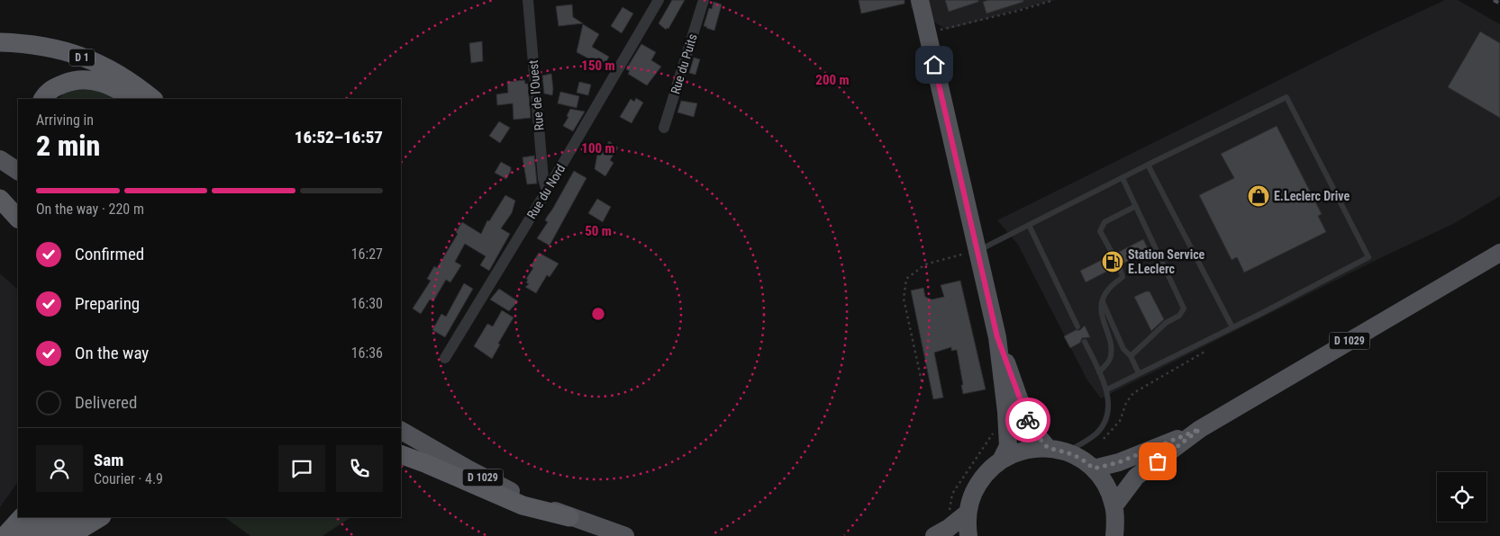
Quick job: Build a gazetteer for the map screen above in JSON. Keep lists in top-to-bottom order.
{
  "streets": {
    "highway": ["D 1"],
    "main road": ["D 1029"],
    "street": ["Rue du Puits", "Rue de l'Ouest", "Rue du Nord"]
  },
  "crossings": [
    ["Rue de l'Ouest", "Rue du Nord"]
  ],
  "places": {
    "shop": ["E.Leclerc Drive"],
    "fuel station": ["Station Service E.Leclerc"]
  },
  "page": {
    "heading": ["2 min", "Arriving in", "16:52–16:57"],
    "panel": ["Sam", "Courier · 4.9"],
    "bar": "On the way · 220 m",
    "list": [
      ["Confirmed", "16:27"],
      ["Preparing", "16:30"],
      ["On the way", "16:36"],
      "Delivered"
    ]
  },
  "rings": [
    "150 m",
    "200 m",
    "100 m",
    "50 m"
  ]
}
